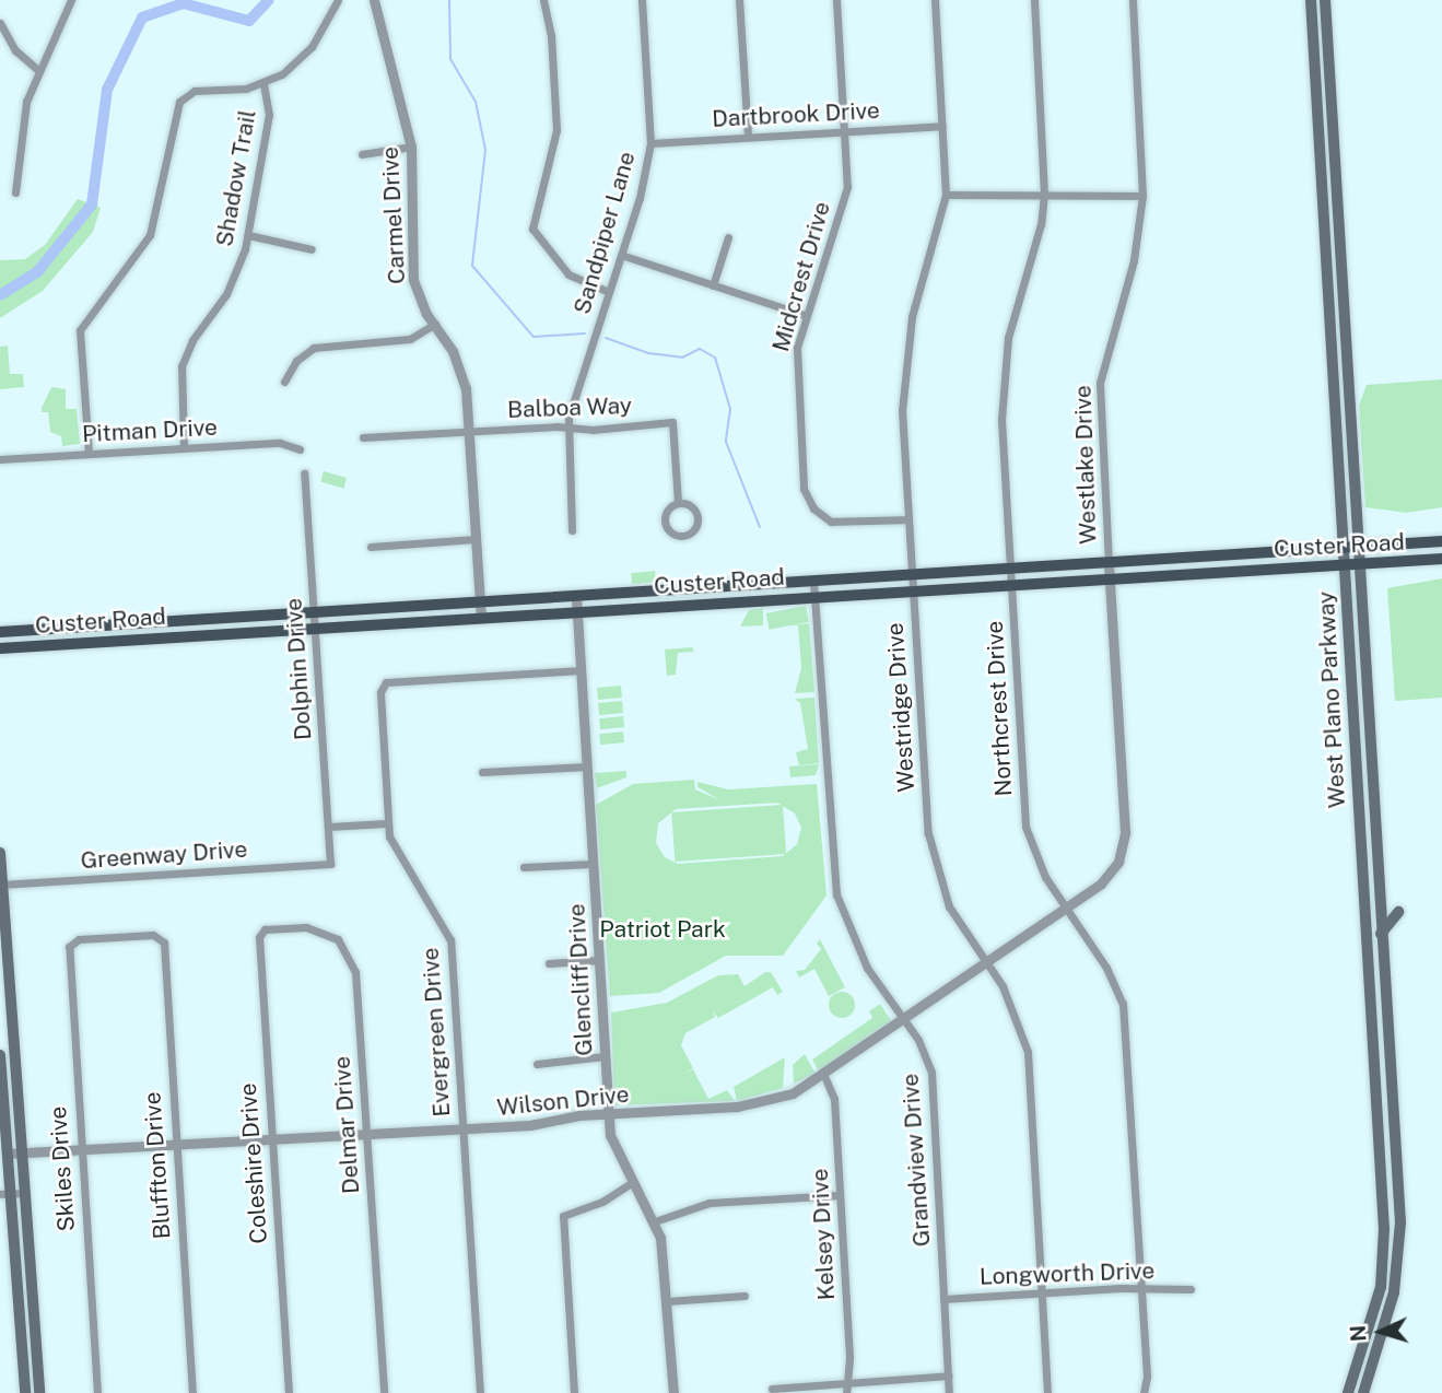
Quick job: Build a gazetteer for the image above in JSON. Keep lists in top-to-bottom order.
{
  "streets": {
    "main road": ["Custer Road", "West Plano Parkway"],
    "street": [
      "Dartbrook Drive",
      "Shadow Trail",
      "Carmel Drive",
      "Sandpiper Lane",
      "Midcrest Drive",
      "Balboa Way",
      "Pitman Drive",
      "Westlake Drive",
      "Dolphin Drive",
      "Westridge Drive",
      "Northcrest Drive",
      "Greenway Drive",
      "Glencliff Drive",
      "Evergreen Drive",
      "Wilson Drive",
      "Delmar Drive",
      "Grandview Drive",
      "Coleshire Drive",
      "Bluffton Drive",
      "Skiles Drive",
      "Kelsey Drive",
      "Longworth Drive"
    ]
  },
  "crossings": [
    ["Dartbrook Drive", "Sandpiper Lane"],
    ["Dartbrook Drive", "Midcrest Drive"],
    ["Dartbrook Drive", "Westridge Drive"],
    ["Shadow Trail", "Pitman Drive"],
    ["Carmel Drive", "Balboa Way"],
    ["Carmel Drive", "Custer Road"],
    ["Sandpiper Lane", "Balboa Way"],
    ["Midcrest Drive", "Westridge Drive"],
    ["Westlake Drive", "Custer Road"],
    ["Westlake Drive", "Northcrest Drive"],
    ["Westlake Drive", "Wilson Drive"],
    ["Custer Road", "Dolphin Drive"],
    ["Custer Road", "West Plano Parkway"],
    ["Custer Road", "Westridge Drive"],
    ["Custer Road", "Northcrest Drive"],
    ["Custer Road", "Glencliff Drive"],
    ["Custer Road", "Grandview Drive"],
    ["Dolphin Drive", "Greenway Drive"],
    ["Westridge Drive", "Wilson Drive"],
    ["Westridge Drive", "Longworth Drive"],
    ["Northcrest Drive", "Wilson Drive"],
    ["Northcrest Drive", "Longworth Drive"],
    ["Glencliff Drive", "Evergreen Drive"],
    ["Glencliff Drive", "Wilson Drive"],
    ["Evergreen Drive", "Wilson Drive"],
    ["Wilson Drive", "Delmar Drive"],
    ["Wilson Drive", "Grandview Drive"],
    ["Wilson Drive", "Coleshire Drive"],
    ["Wilson Drive", "Bluffton Drive"],
    ["Wilson Drive", "Skiles Drive"],
    ["Wilson Drive", "Kelsey Drive"],
    ["Delmar Drive", "Coleshire Drive"],
    ["Grandview Drive", "Longworth Drive"],
    ["Bluffton Drive", "Skiles Drive"]
  ],
  "parks": ["Patriot Park"],
  "north": "left"
}
